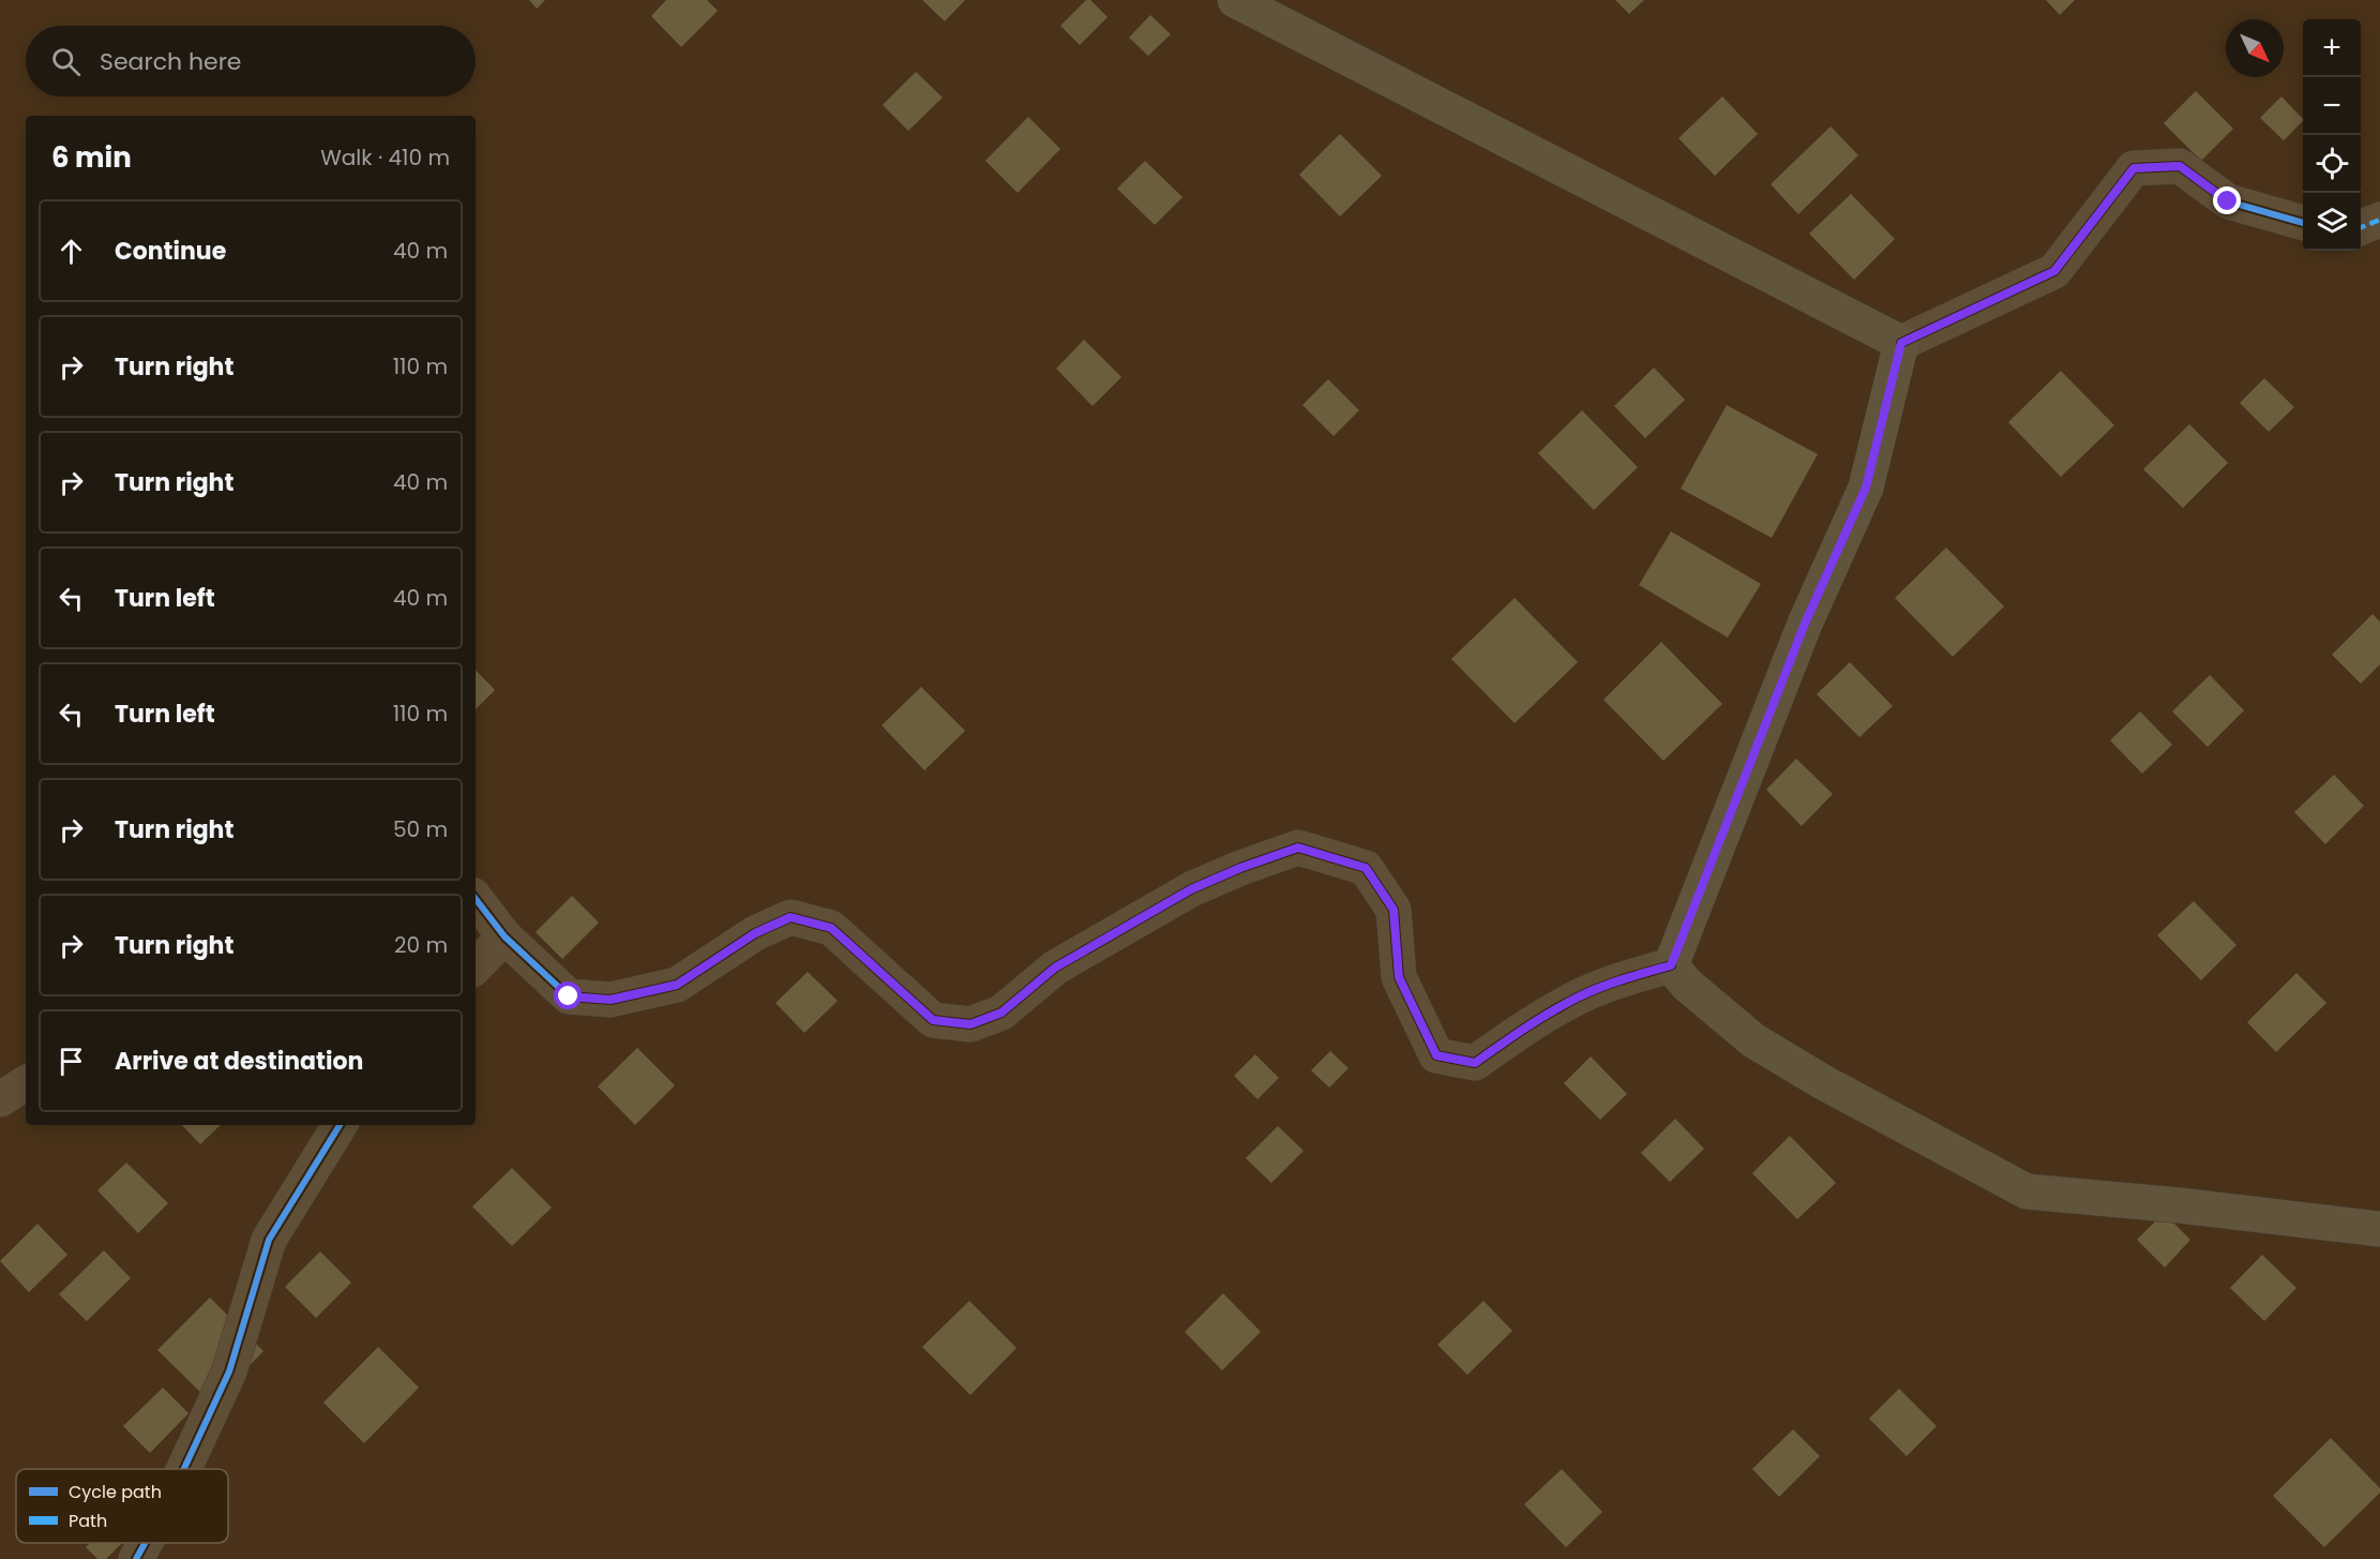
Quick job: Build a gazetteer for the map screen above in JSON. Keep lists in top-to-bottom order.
{
  "legend": ["Cycle path", "Path"],
  "north": "bottom right",
  "page": {
    "map_buttons": ["+", "−"],
    "search": "Search here",
    "heading": ["6 min", "Walk · 410 m"],
    "list": [
      ["Continue", "40 m"],
      ["Turn right", "110 m"],
      ["Turn right", "40 m"],
      ["Turn left", "40 m"],
      ["Turn left", "110 m"],
      ["Turn right", "50 m"],
      ["Turn right", "20 m"],
      "Arrive at destination"
    ]
  }
}
